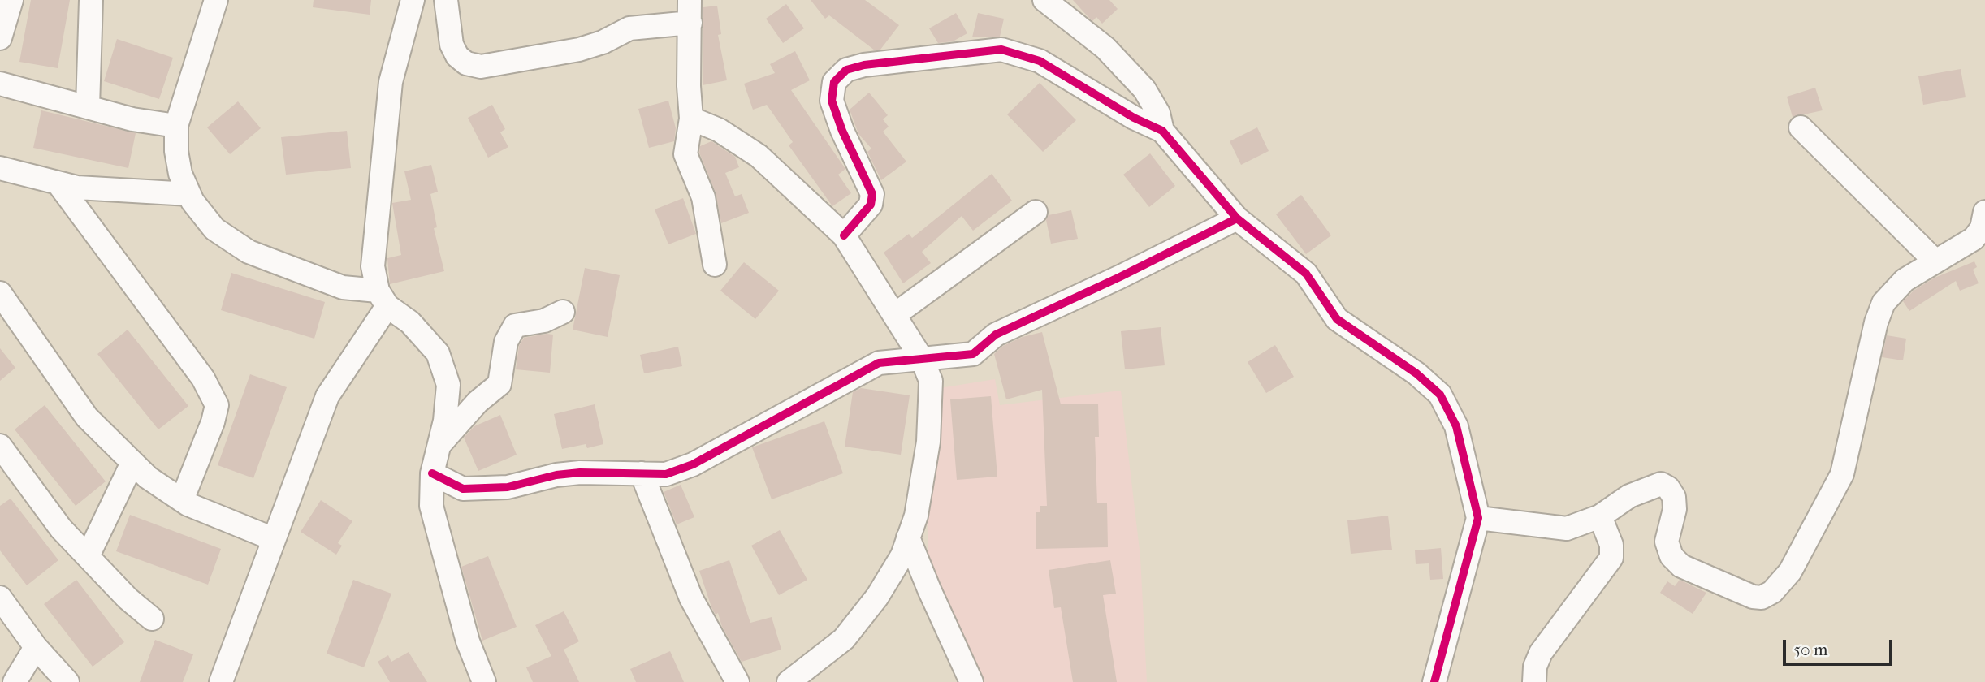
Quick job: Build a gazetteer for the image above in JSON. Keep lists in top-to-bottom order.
{
  "scale_bar": "50 m"
}
